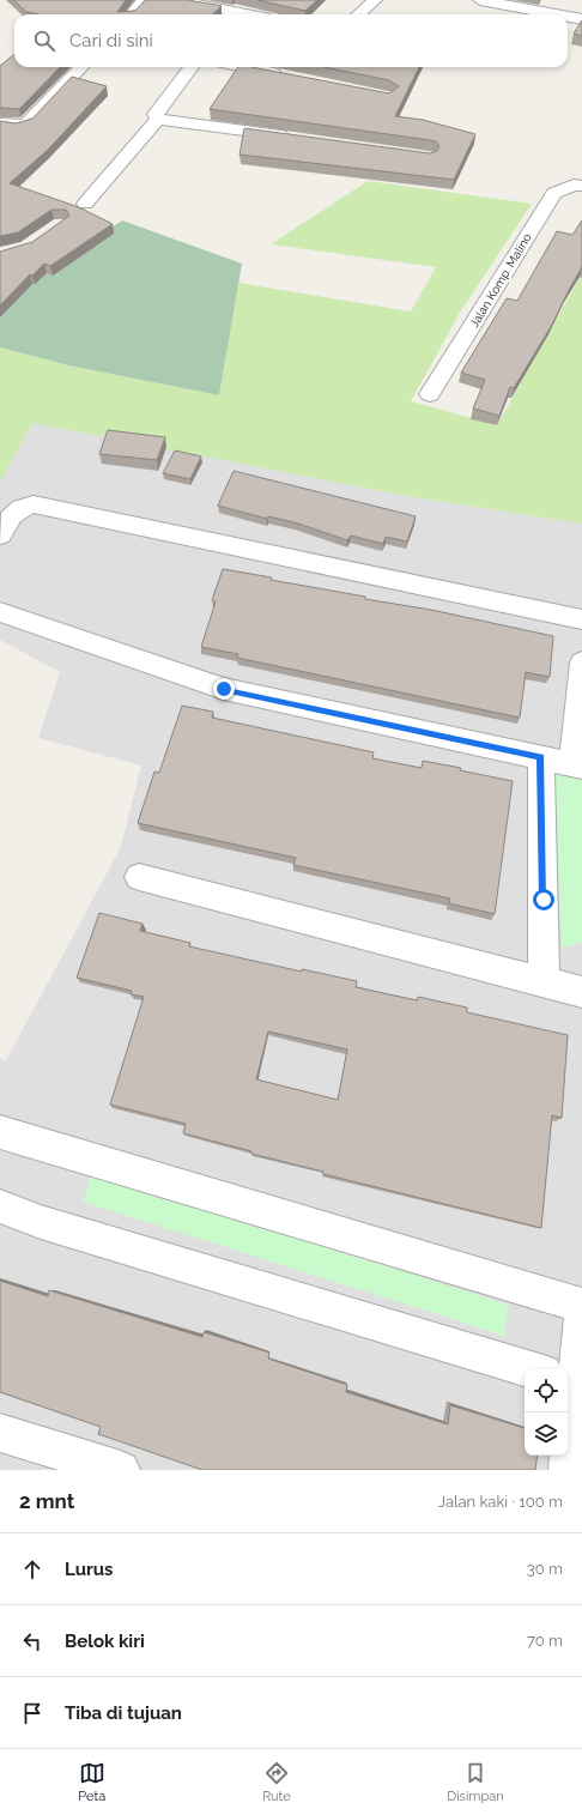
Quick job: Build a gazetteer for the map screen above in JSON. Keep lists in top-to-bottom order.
{
  "streets": {
    "street": ["Jalan Komp. Malino"]
  },
  "page": {
    "search": "Cari di sini",
    "heading": ["2 mnt", "Jalan kaki · 100 m"],
    "list": [
      ["Lurus", "30 m"],
      ["Belok kiri", "70 m"],
      "Tiba di tujuan"
    ],
    "nav": ["Peta", "Rute", "Disimpan"]
  }
}
